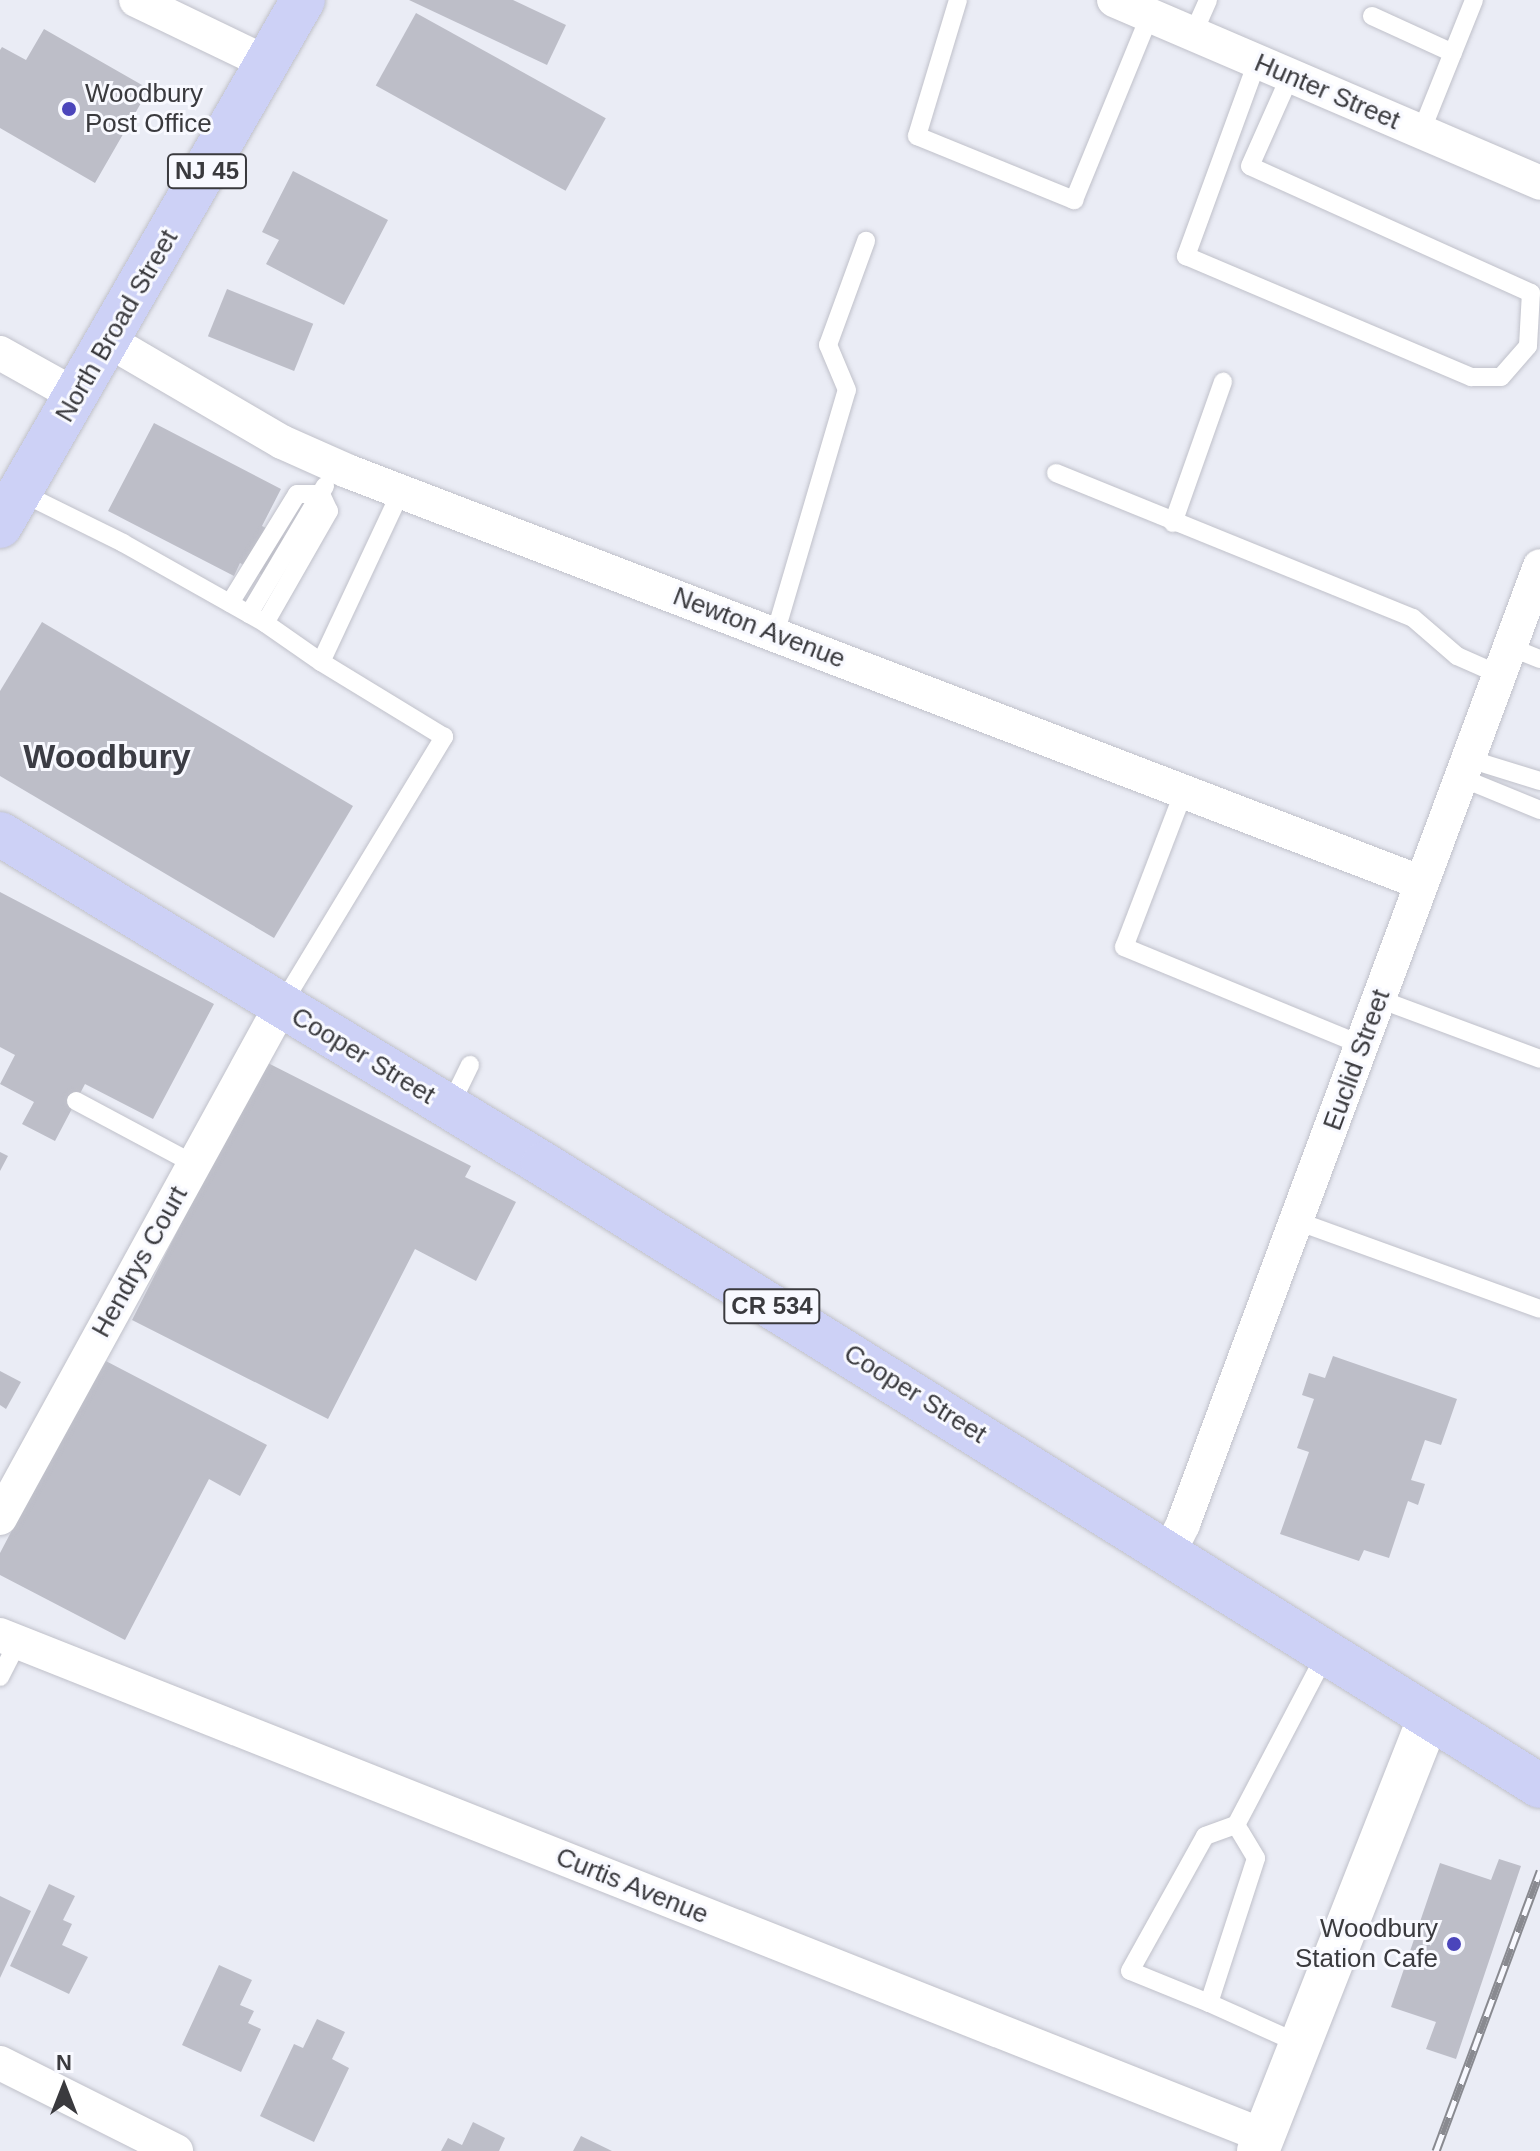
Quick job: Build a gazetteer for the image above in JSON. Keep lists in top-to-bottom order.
{
  "streets": {
    "main road": [
      "NJ 45",
      "North Broad Street",
      "Cooper Street",
      "CR 534"
    ],
    "street": [
      "Hunter Street",
      "Newton Avenue",
      "Euclid Street",
      "Hendrys Court",
      "Curtis Avenue"
    ]
  },
  "crossings": [
    ["North Broad Street", "Newton Avenue"],
    ["Newton Avenue", "Euclid Street"],
    ["Cooper Street", "Euclid Street"],
    ["Cooper Street", "Hendrys Court"]
  ],
  "districts": ["Woodbury"],
  "places": ["Woodbury Post Office", "Woodbury Station Cafe"],
  "north": "top"
}
